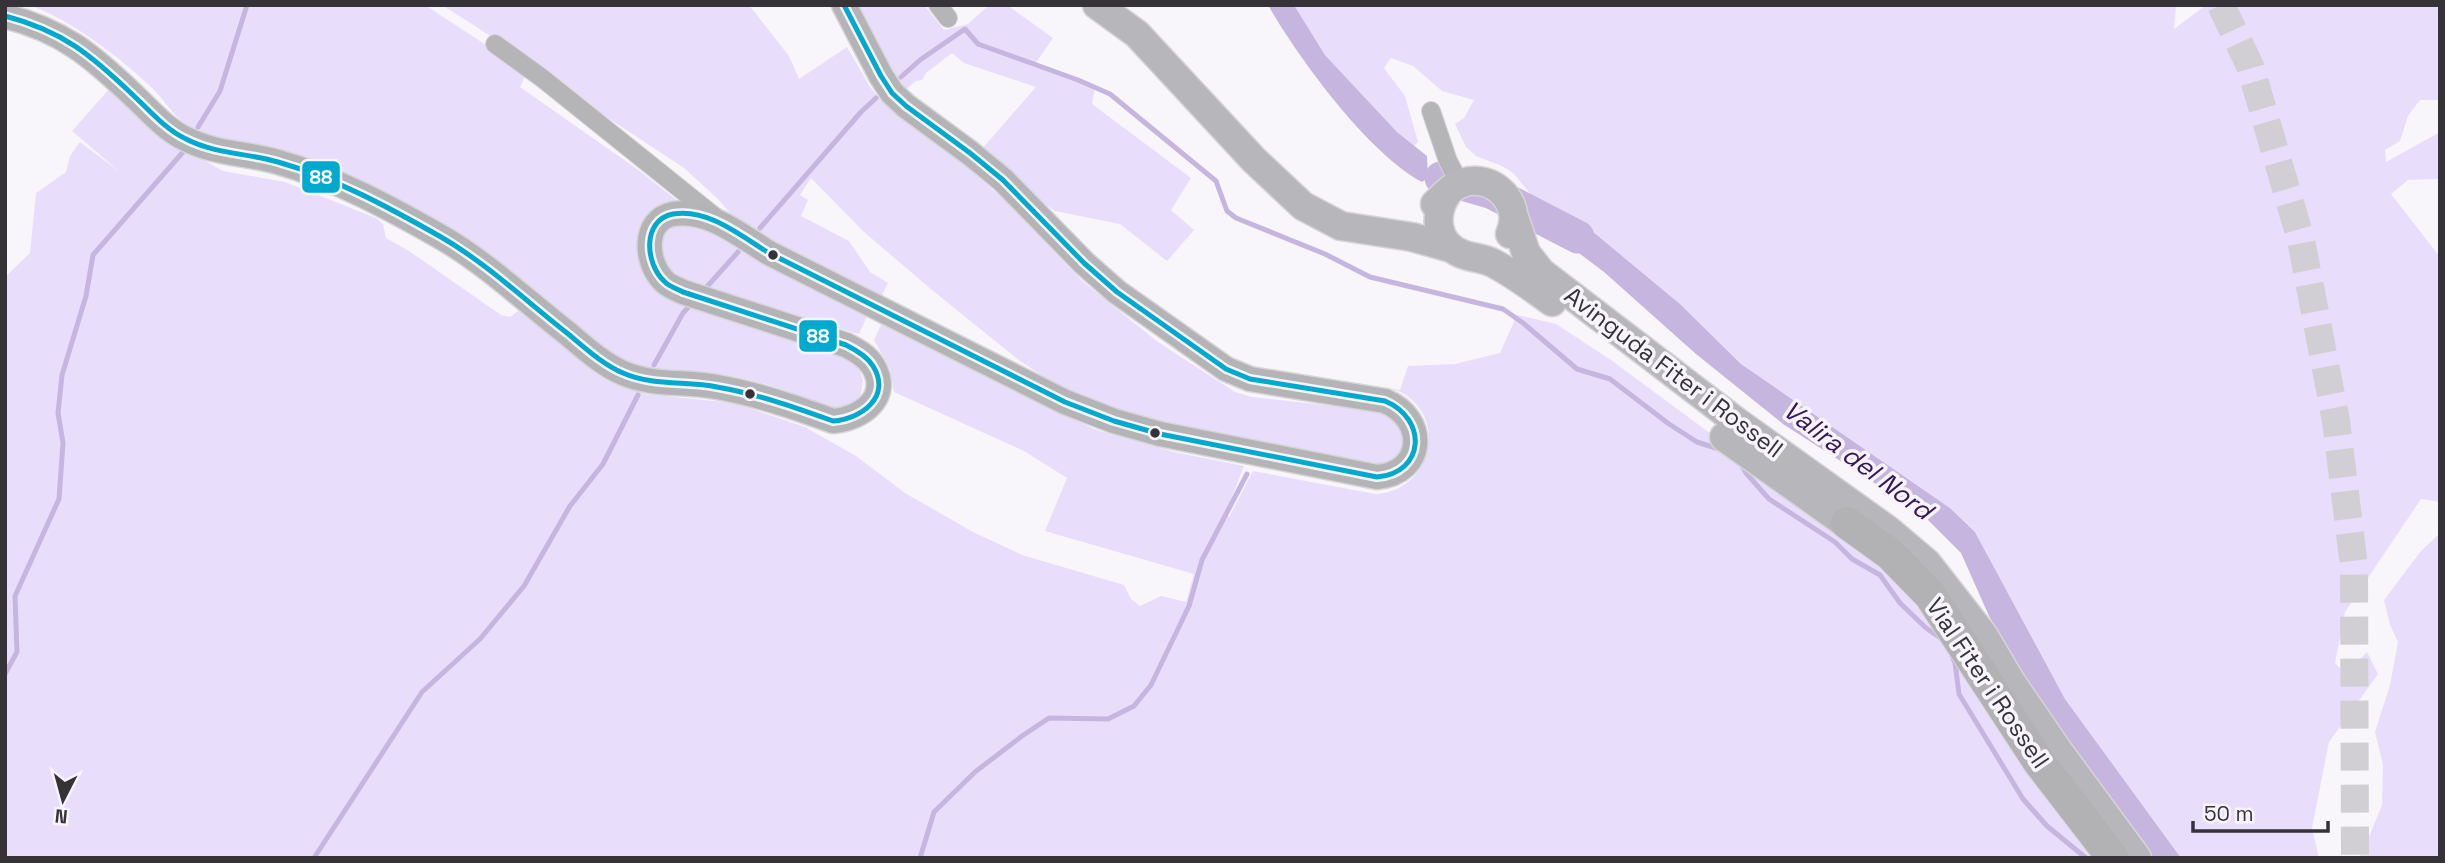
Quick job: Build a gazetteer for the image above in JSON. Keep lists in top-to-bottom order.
{
  "streets": {
    "highway": ["Vial Fiter i Rossell"],
    "main road": ["Avinguda Fiter i Rossell"]
  },
  "crossings": [
    ["Avinguda Fiter i Rossell", "Vial Fiter i Rossell"]
  ],
  "water": ["Valira del Nord"],
  "lines": ["transit line 88"],
  "scale_bar": "50 m",
  "north": "bottom"
}
